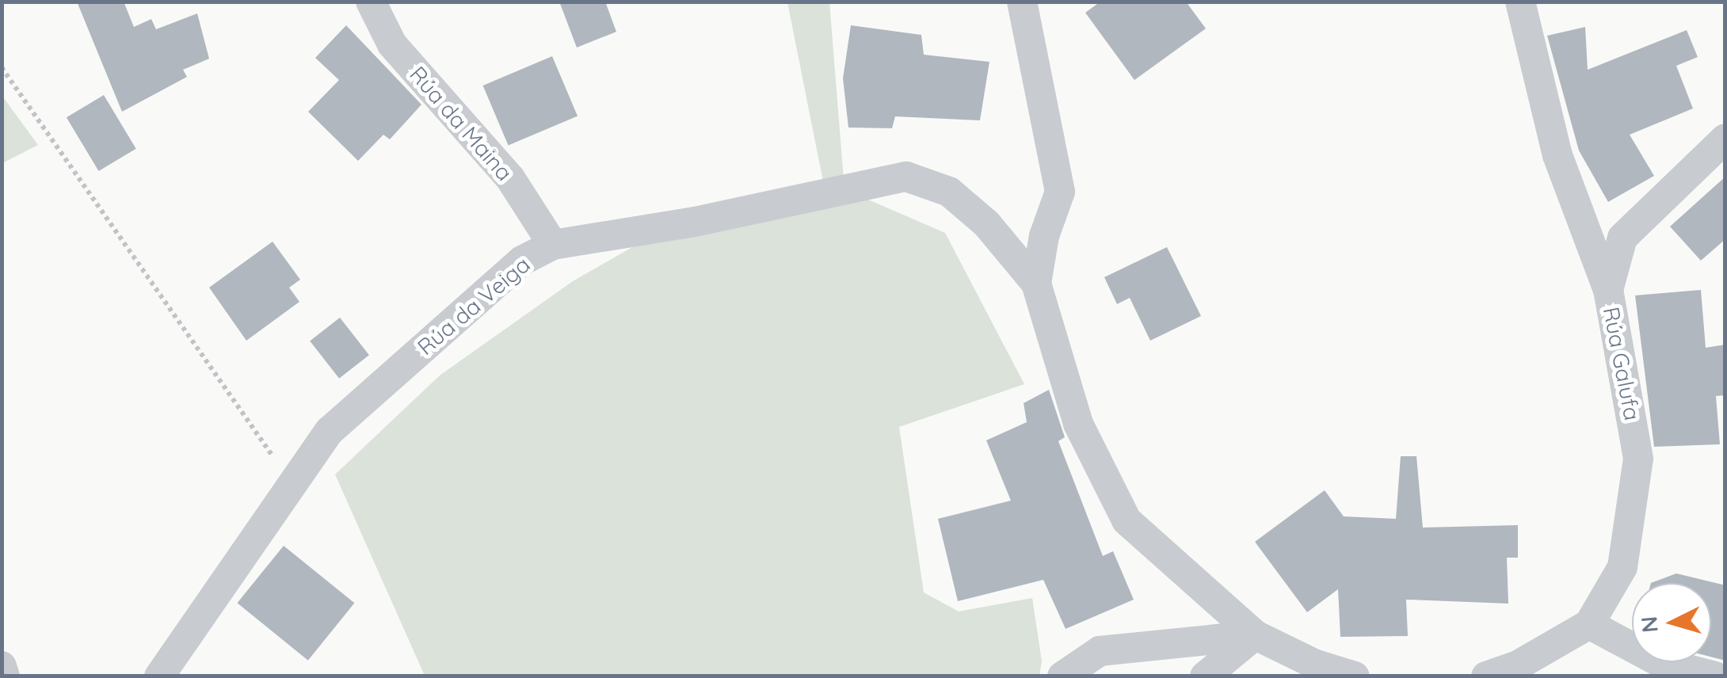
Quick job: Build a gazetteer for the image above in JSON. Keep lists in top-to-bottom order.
{
  "streets": {
    "street": ["Rúa da Maina", "Rúa da Veiga", "Rúa Galufa"]
  },
  "crossings": [
    ["Rúa da Maina", "Rúa da Veiga"]
  ],
  "north": "left"
}
